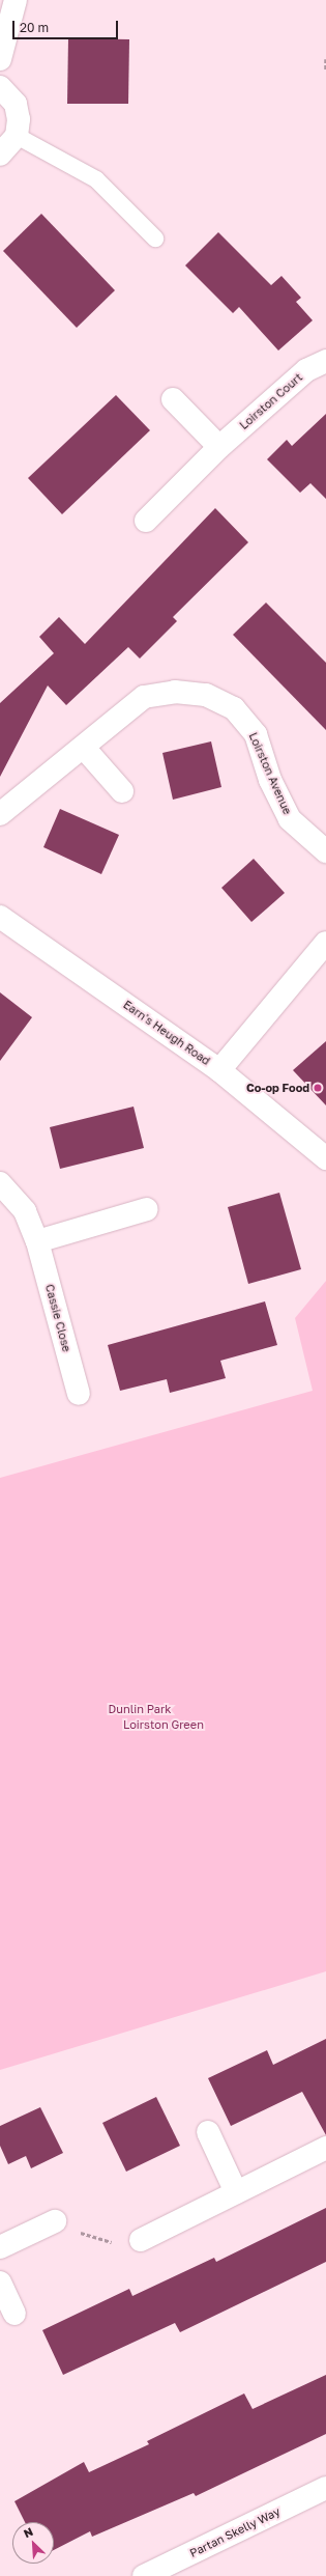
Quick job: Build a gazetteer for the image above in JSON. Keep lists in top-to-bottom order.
{
  "streets": {
    "street": [
      "Loirston Court",
      "Loirston Avenue",
      "Earn's Heugh Road",
      "Cassie Close",
      "Partan Skelly Way"
    ]
  },
  "parks": ["Dunlin Park", "Loirston Green"],
  "places": ["Co-op Food"],
  "scale_bar": "20 m",
  "north": "top left"
}
